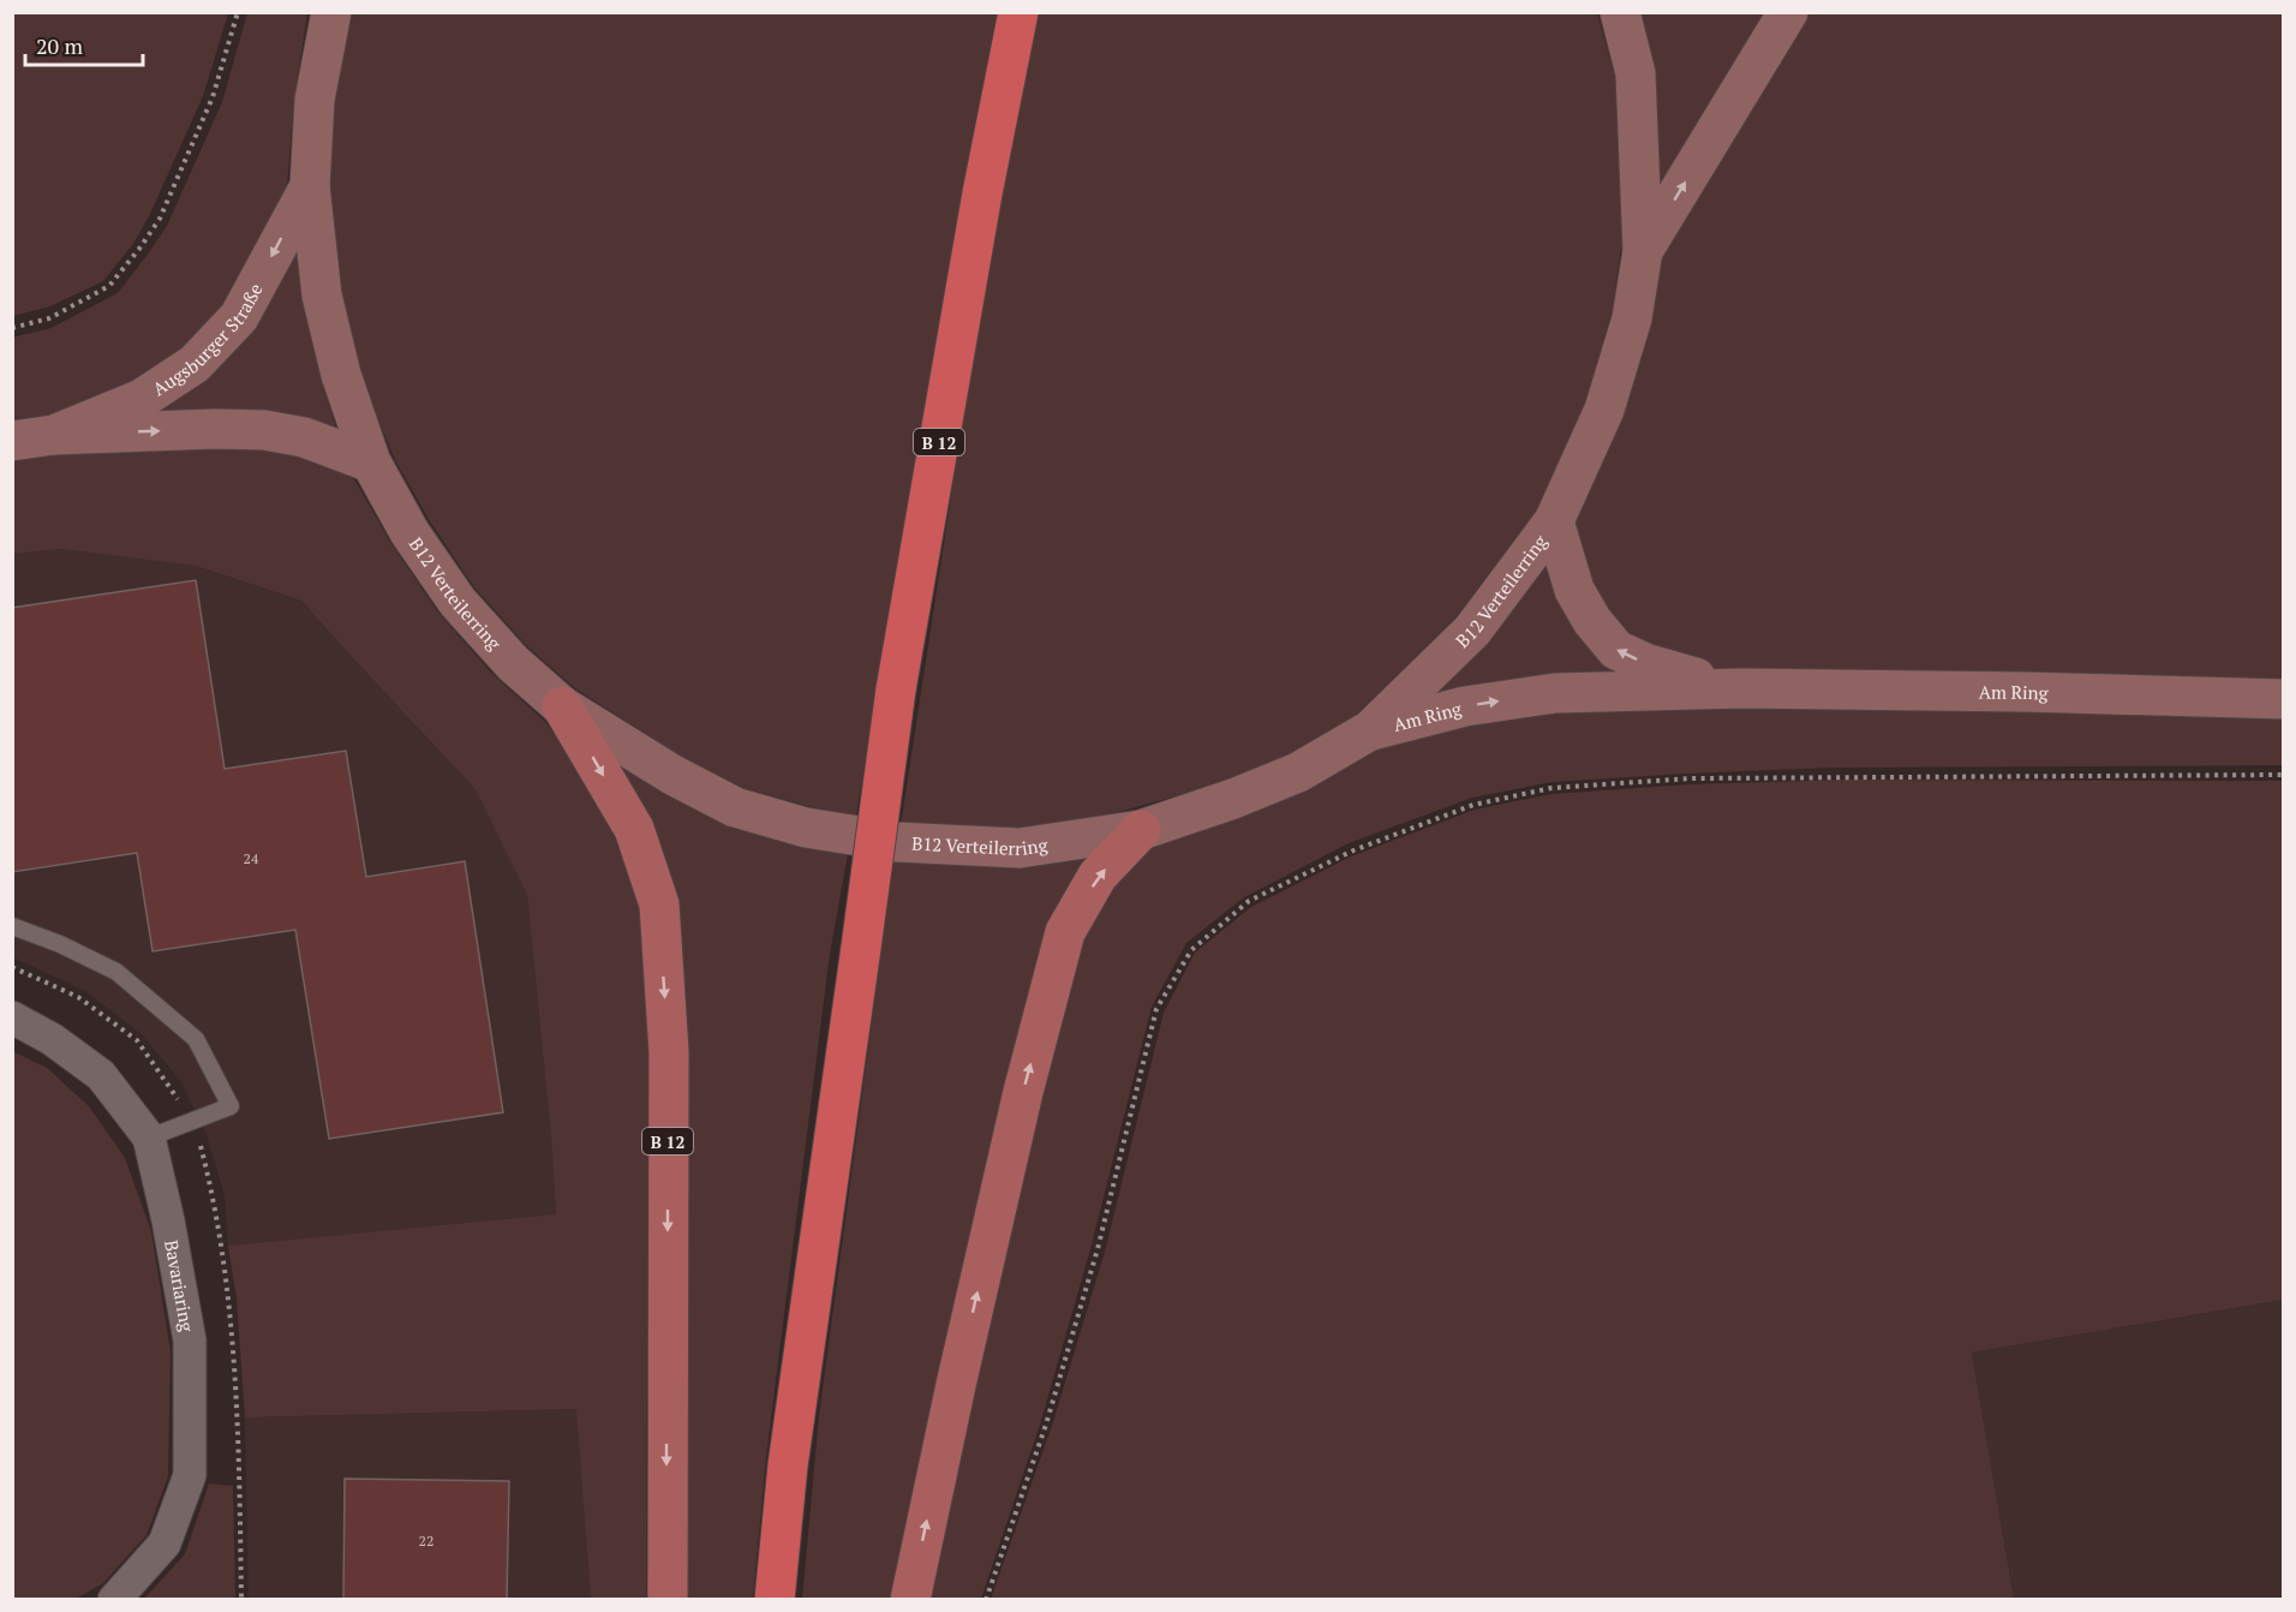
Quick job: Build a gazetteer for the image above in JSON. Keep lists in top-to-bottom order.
{
  "streets": {
    "highway": ["B 12"],
    "main road": ["Augsburger Straße", "B12 Verteilerring", "Am Ring"],
    "street": ["Bavariaring"]
  },
  "crossings": [
    ["Augsburger Straße", "B12 Verteilerring"],
    ["B 12", "B12 Verteilerring"],
    ["B12 Verteilerring", "Am Ring"]
  ],
  "house_numbers": ["24", "22"],
  "scale_bar": "20 m"
}
